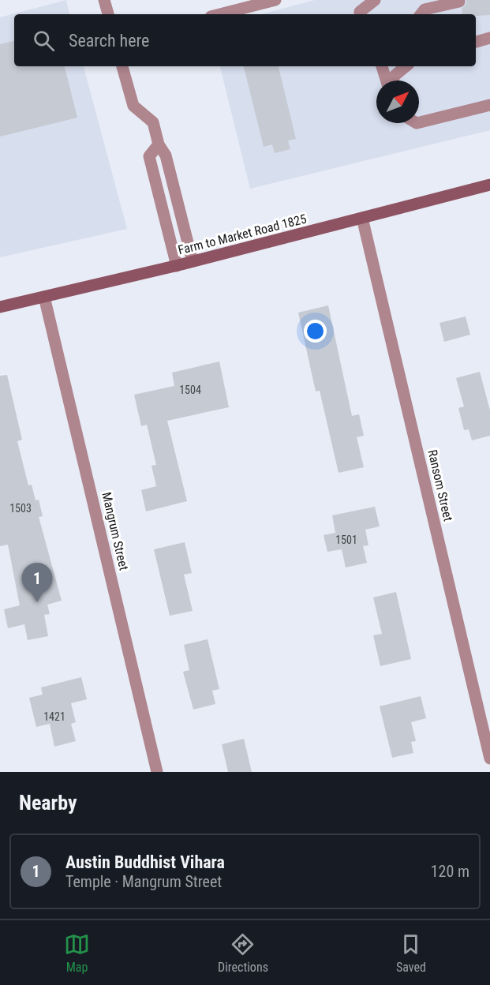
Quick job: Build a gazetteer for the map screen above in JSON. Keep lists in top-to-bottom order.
{
  "streets": {
    "main road": ["Farm to Market Road 1825"],
    "street": ["Ransom Street", "Mangrum Street"]
  },
  "crossings": [
    ["Farm to Market Road 1825", "Ransom Street"],
    ["Farm to Market Road 1825", "Mangrum Street"]
  ],
  "house_numbers": [
    "1504",
    "1503",
    "1501",
    "1421"
  ],
  "north": "top right",
  "page": {
    "search": "Search here",
    "pins": "1",
    "heading": "Nearby",
    "list": [
      {
        "mark": "1",
        "name": "Austin Buddhist Vihara",
        "note": "Temple · Mangrum Street",
        "value": "120 m"
      }
    ],
    "nav": ["Map", "Directions", "Saved"]
  }
}
